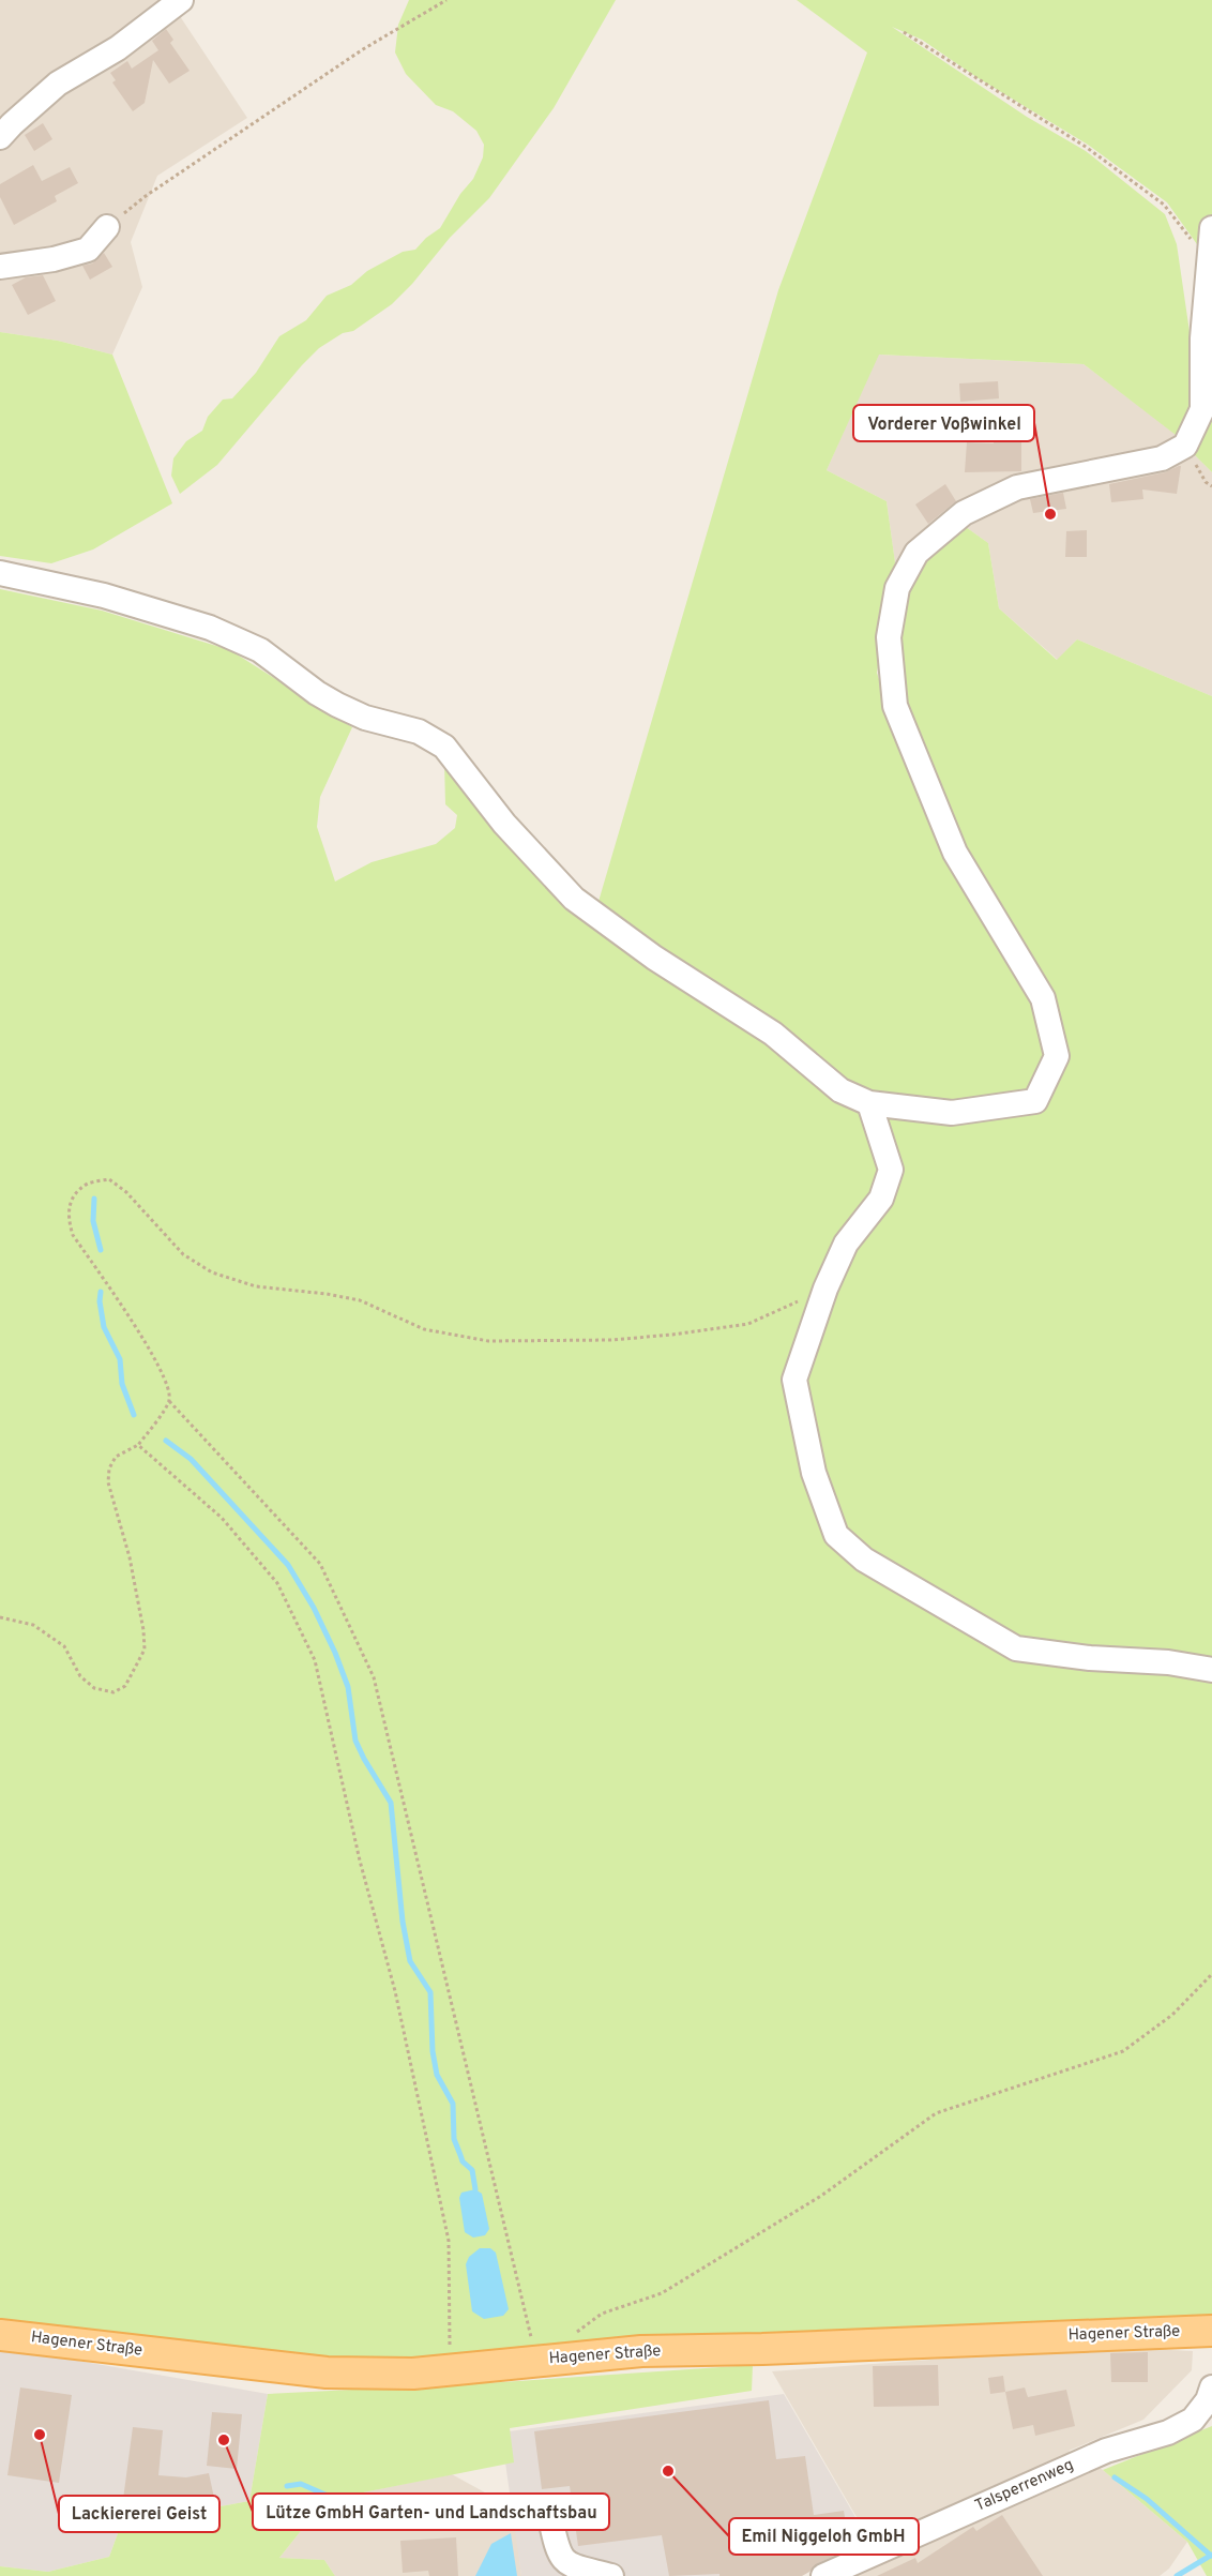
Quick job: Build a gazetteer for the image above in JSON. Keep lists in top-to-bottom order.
{
  "streets": {
    "main road": ["Hagener Straße"],
    "street": ["Talsperrenweg"]
  },
  "places": [
    "Vorderer Voßwinkel",
    "Lackiererei Geist",
    "Lütze GmbH Garten- und Landschaftsbau",
    "Emil Niggeloh GmbH"
  ]
}
